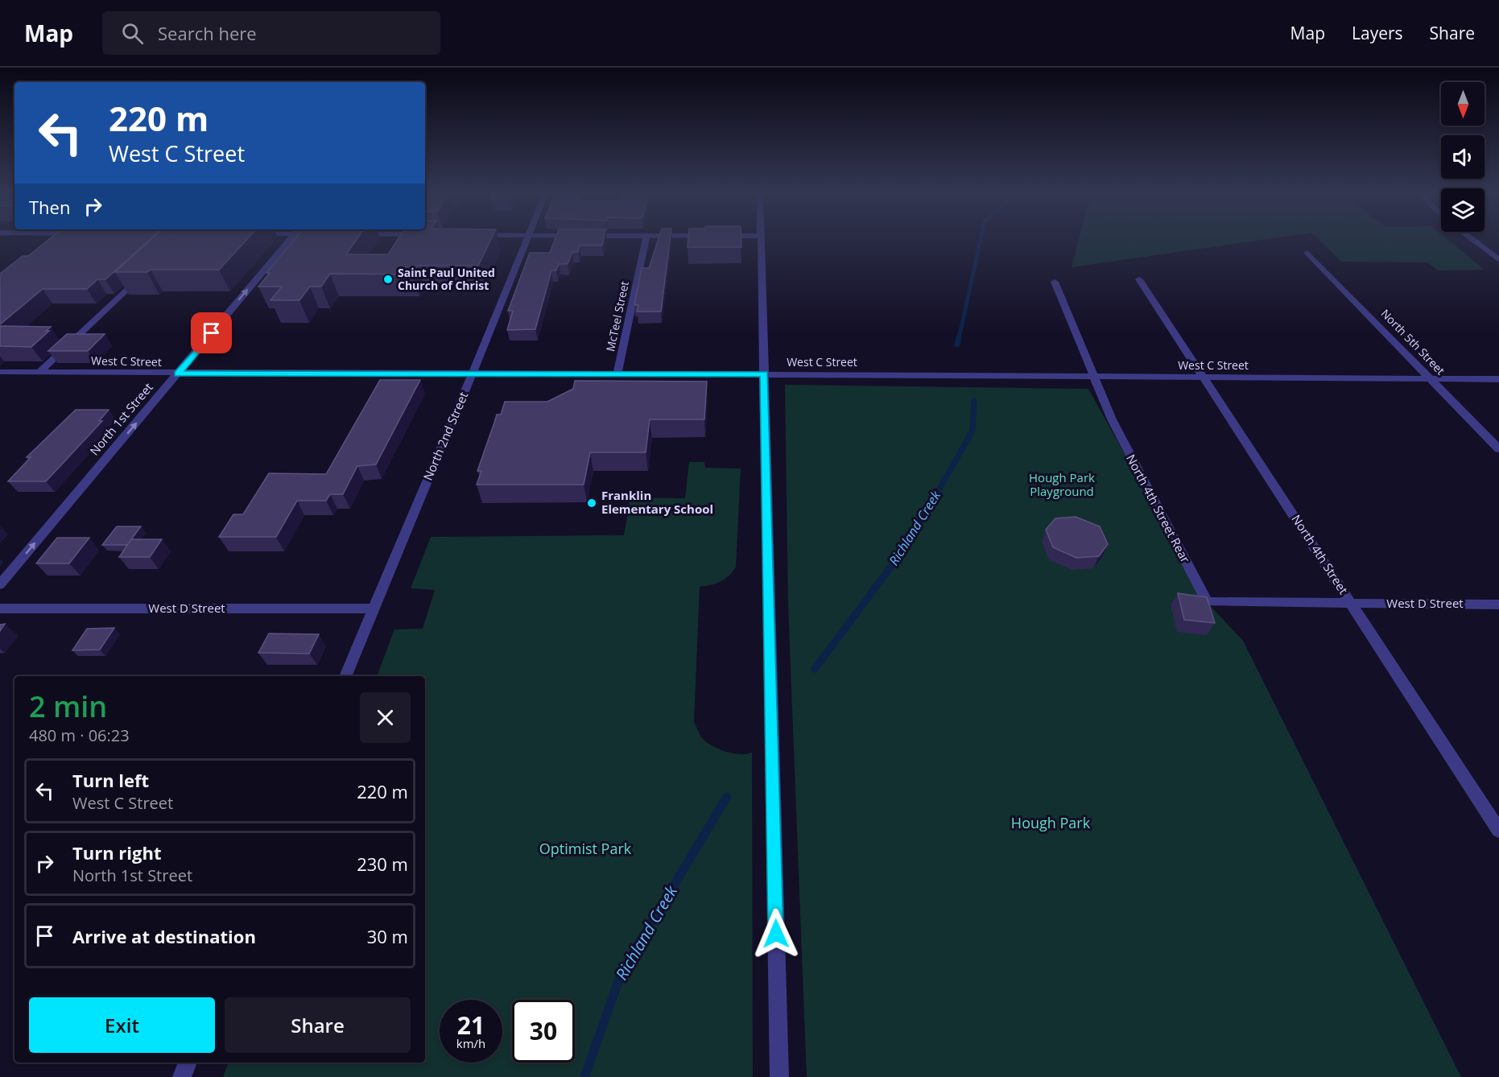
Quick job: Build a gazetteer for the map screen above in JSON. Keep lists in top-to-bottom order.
{
  "streets": {
    "street": [
      "McTeel Street",
      "North 5th Street",
      "West C Street",
      "North 1st Street",
      "North 2nd Street",
      "North 4th Street Rear",
      "North 4th Street",
      "West D Street"
    ]
  },
  "crossings": [
    ["McTeel Street", "West C Street"],
    ["North 5th Street", "West C Street"],
    ["West C Street", "North 1st Street"],
    ["West C Street", "North 2nd Street"],
    ["West C Street", "North 4th Street Rear"],
    ["West C Street", "North 4th Street"],
    ["North 2nd Street", "West D Street"],
    ["North 4th Street Rear", "North 4th Street"],
    ["North 4th Street Rear", "West D Street"],
    ["North 4th Street", "West D Street"]
  ],
  "water": ["Richland Creek"],
  "parks": ["Hough Park Playground", "Hough Park", "Optimist Park"],
  "places": ["Saint Paul United Church of Christ", "Franklin Elementary School"],
  "north": "bottom",
  "page": {
    "header": "Map",
    "search": "Search here",
    "nav": ["Map", "Layers", "Share"],
    "turn": ["220 m", "West C Street"],
    "then": "Then",
    "heading": ["2 min", "480 m · 06:23"],
    "list": [
      {
        "name": "Turn left",
        "note": "West C Street",
        "value": "220 m"
      },
      {
        "name": "Turn right",
        "note": "North 1st Street",
        "value": "230 m"
      },
      {
        "name": "Arrive at destination",
        "value": "30 m"
      }
    ],
    "buttons": ["Exit", "Share"],
    "speed": "21 km/h",
    "limit": "30"
  }
}
